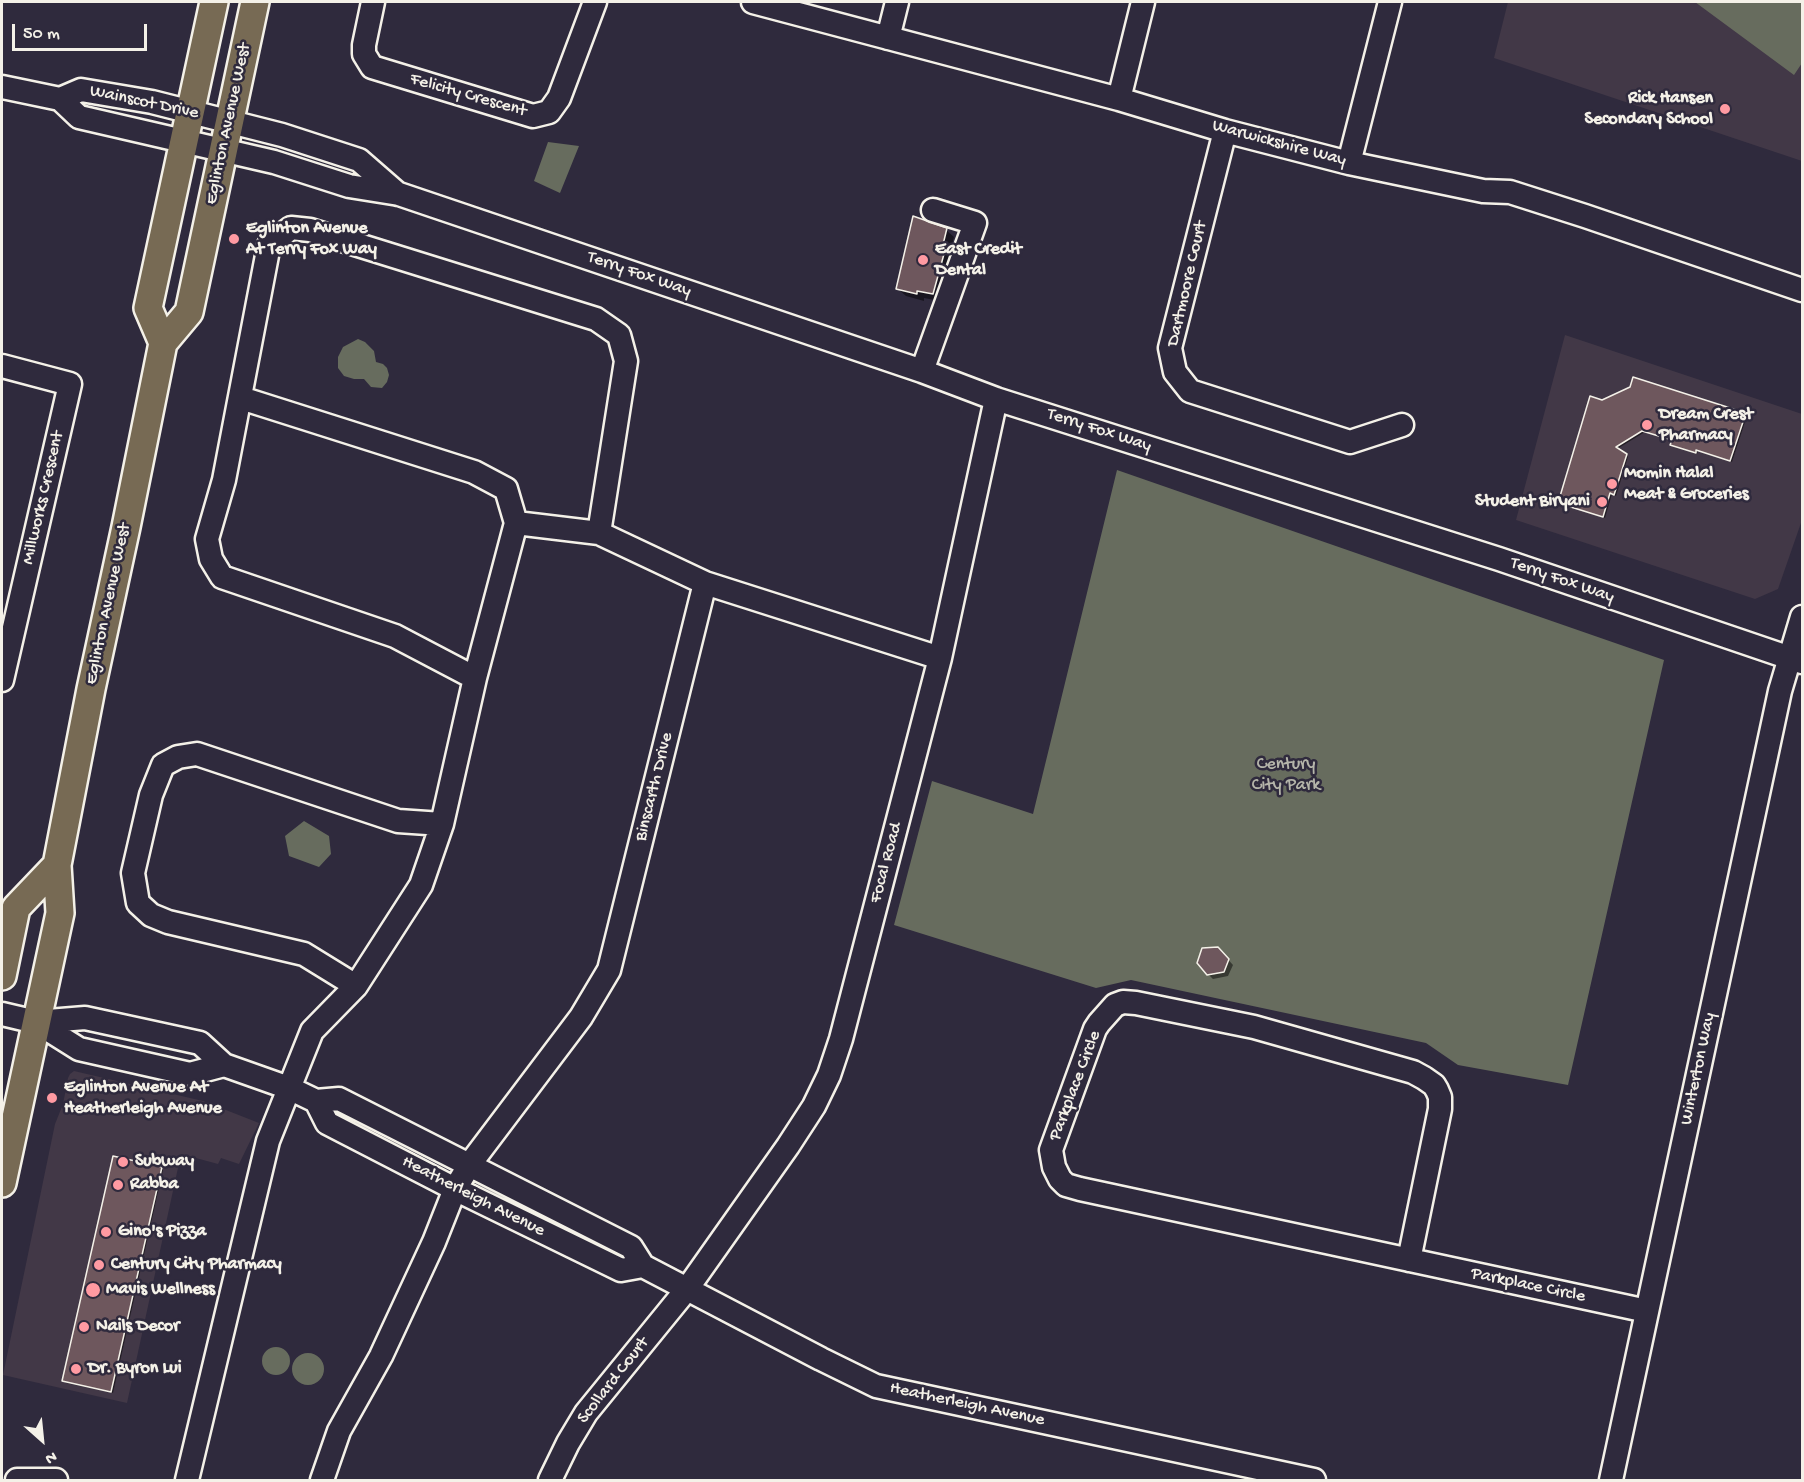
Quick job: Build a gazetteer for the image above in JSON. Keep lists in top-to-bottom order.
{
  "streets": {
    "main road": ["Eglinton Avenue West"],
    "street": [
      "Felicity Crescent",
      "Wainscot Drive",
      "Warwickshire Way",
      "Terry Fox Way",
      "Dartmoore Court",
      "Millworks Crescent",
      "Binscarth Drive",
      "Focal Road",
      "Winterton Way",
      "Parkplace Circle",
      "Heatherleigh Avenue",
      "Scollard Court"
    ]
  },
  "crossings": [
    ["Wainscot Drive", "Eglinton Avenue West"],
    ["Wainscot Drive", "Terry Fox Way"],
    ["Eglinton Avenue West", "Terry Fox Way"],
    ["Eglinton Avenue West", "Heatherleigh Avenue"],
    ["Warwickshire Way", "Dartmoore Court"],
    ["Terry Fox Way", "Focal Road"],
    ["Terry Fox Way", "Winterton Way"],
    ["Binscarth Drive", "Heatherleigh Avenue"],
    ["Focal Road", "Heatherleigh Avenue"],
    ["Focal Road", "Scollard Court"],
    ["Winterton Way", "Parkplace Circle"],
    ["Heatherleigh Avenue", "Scollard Court"]
  ],
  "parks": ["Century City Park"],
  "places": [
    "Rick Hansen Secondary School",
    "Eglinton Avenue At Terry Fox Way",
    "East Credit Dental",
    "Dream Crest Pharmacy",
    "Momin Halal Meat & Groceries",
    "Student Biryani",
    "Eglinton Avenue At Heatherleigh Avenue",
    "Subway",
    "Rabba",
    "Gino's Pizza",
    "Century City Pharmacy",
    "Mavis Wellness",
    "Nails Decor",
    "Dr. Byron Lui"
  ],
  "scale_bar": "50 m",
  "north": "bottom right"
}
